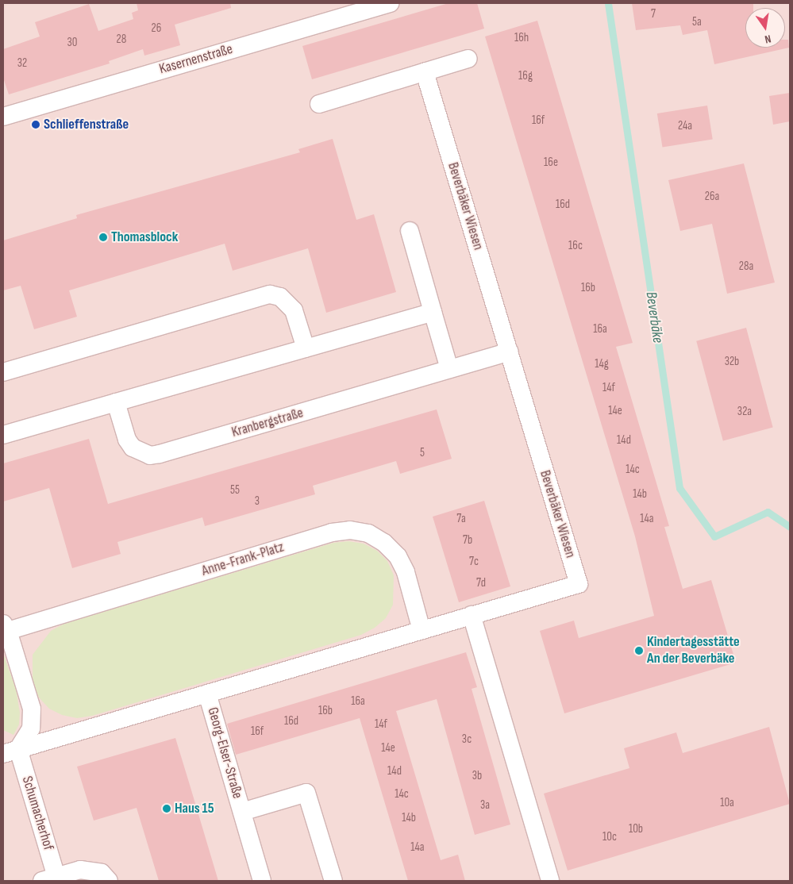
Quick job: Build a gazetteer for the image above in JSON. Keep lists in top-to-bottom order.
{
  "streets": {
    "street": [
      "Kasernenstraße",
      "Beverbäker Wiesen",
      "Kranbergstraße",
      "Anne-Frank-Platz",
      "Georg-Elser-Straße",
      "Schumacherhof"
    ]
  },
  "crossings": [
    ["Beverbäker Wiesen", "Kranbergstraße"]
  ],
  "water": ["Beverbäke"],
  "places": [
    "Schlieffenstraße",
    "Thomasblock",
    "Kindertagesstätte An der Beverbäke",
    "Haus 15"
  ],
  "house_numbers": [
    "7",
    "5a",
    "26",
    "16h",
    "28",
    "30",
    "32",
    "16g",
    "16f",
    "24a",
    "16e",
    "26a",
    "16d",
    "16c",
    "28a",
    "16b",
    "16a",
    "32b",
    "14g",
    "14f",
    "14e",
    "32a",
    "14d",
    "5",
    "14c",
    "55",
    "14b",
    "3",
    "7a",
    "14a",
    "7b",
    "7c",
    "7d",
    "16a",
    "16b",
    "16d",
    "14f",
    "16f",
    "3c",
    "14e",
    "14d",
    "3b",
    "14c",
    "10a",
    "3a",
    "14b",
    "10b",
    "10c",
    "14a"
  ],
  "north": "bottom"
}
